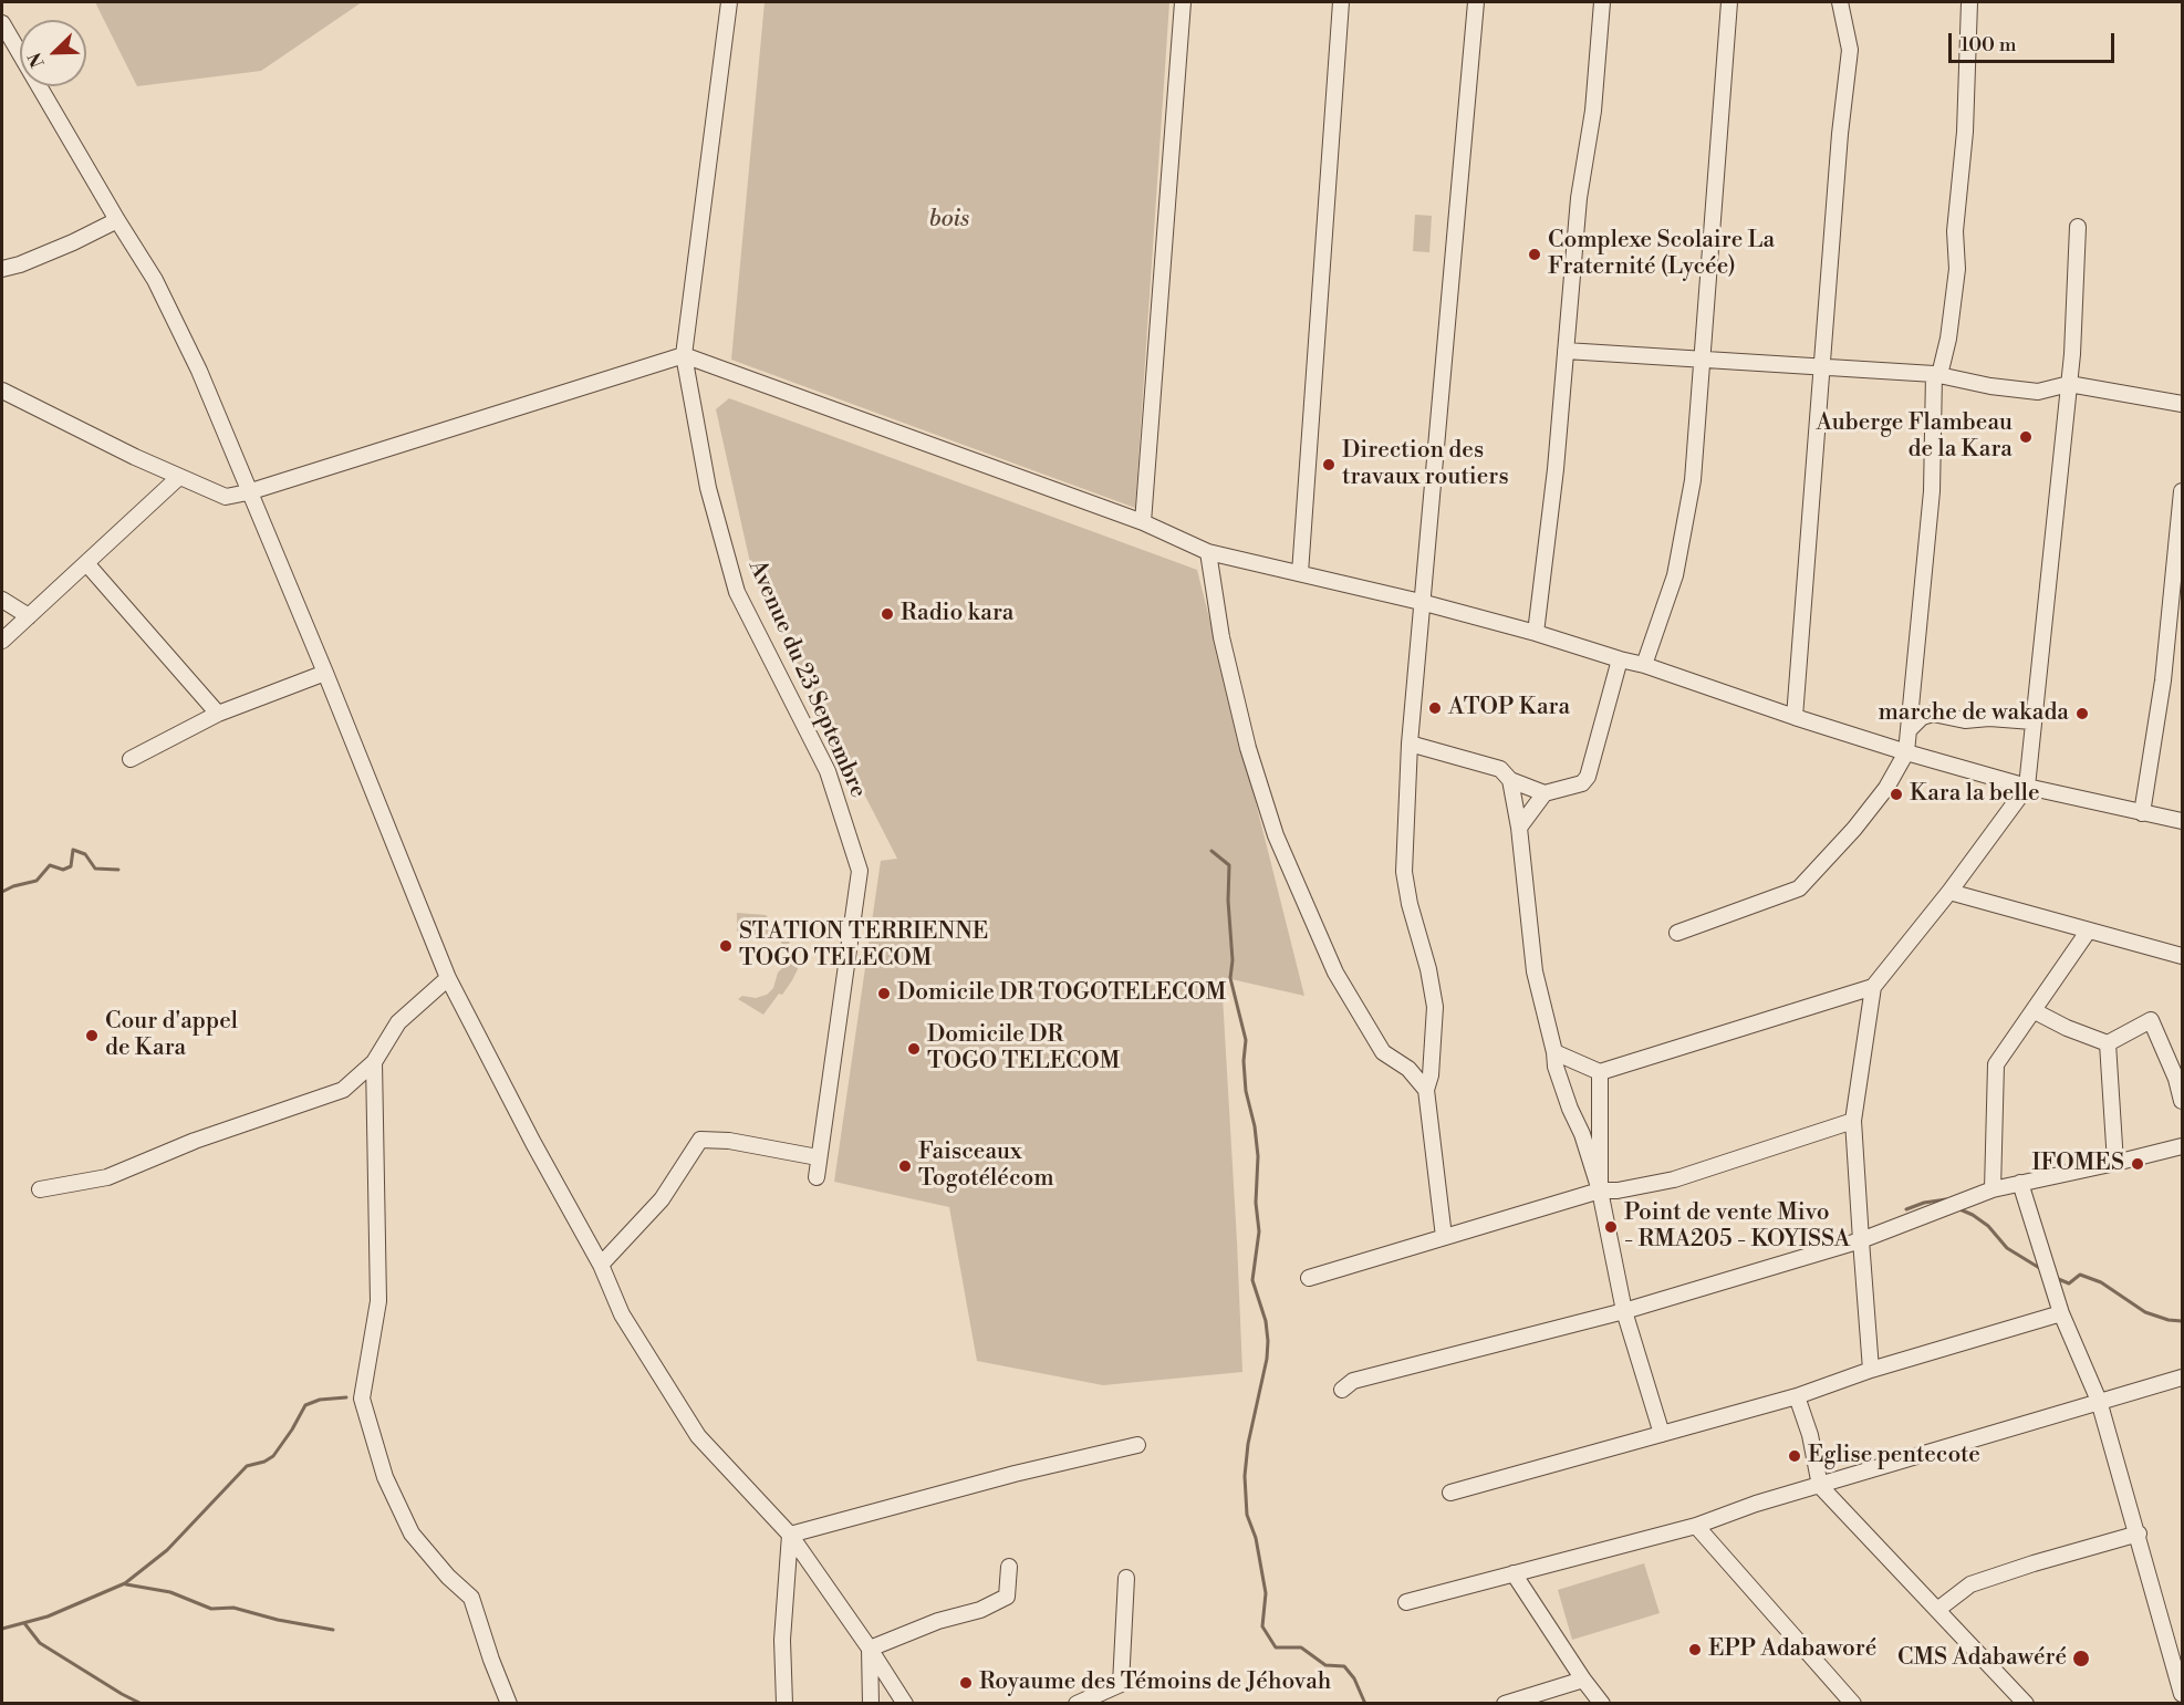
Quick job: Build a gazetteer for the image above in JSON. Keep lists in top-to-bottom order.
{
  "streets": {
    "street": ["Avenue du 23 Septembre"]
  },
  "parks": ["bois"],
  "places": [
    "Complexe Scolaire La Fraternité (Lycée)",
    "Auberge Flambeau de la Kara",
    "Direction des travaux routiers",
    "Radio kara",
    "ATOP Kara",
    "marche de wakada",
    "Kara la belle",
    "STATION TERRIENNE TOGO TELECOM",
    "Domicile DR TOGOTELECOM",
    "Cour d'appel de Kara",
    "Domicile DR TOGO TELECOM",
    "IFOMES",
    "Faisceaux Togotélécom",
    "Point de vente Mivo - RMA205 - KOYISSA",
    "Eglise pentecote",
    "EPP Adabaworé",
    "CMS Adabawéré",
    "Royaume des Témoins de Jéhovah"
  ],
  "scale_bar": "100 m",
  "north": "bottom left"
}
